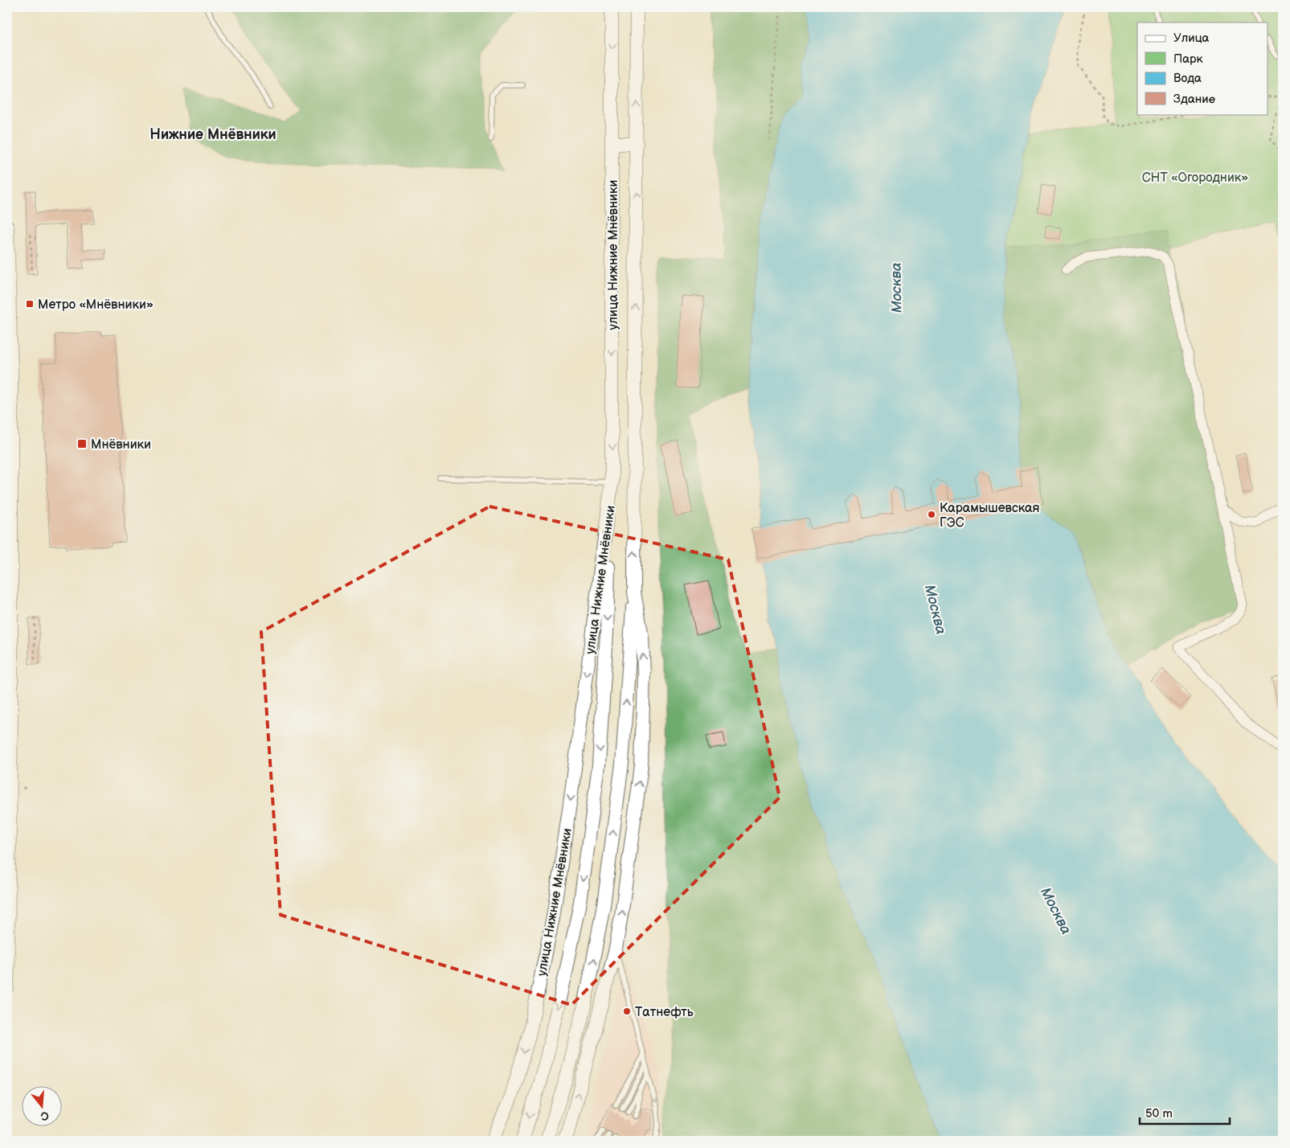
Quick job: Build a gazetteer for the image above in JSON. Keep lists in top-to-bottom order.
{
  "streets": {
    "main road": ["улица Нижние Мнёвники"]
  },
  "districts": ["Нижние Мнёвники"],
  "water": ["Москва"],
  "parks": ["СНТ «Огородник»"],
  "places": {
    "transit": ["Метро «Мнёвники»", "Мнёвники"],
    "other": ["Карамышевская ГЭС", "Татнефть"]
  },
  "legend": [
    "Улица",
    "Парк",
    "Вода",
    "Здание"
  ],
  "scale_bar": "50 m",
  "north": "bottom"
}
